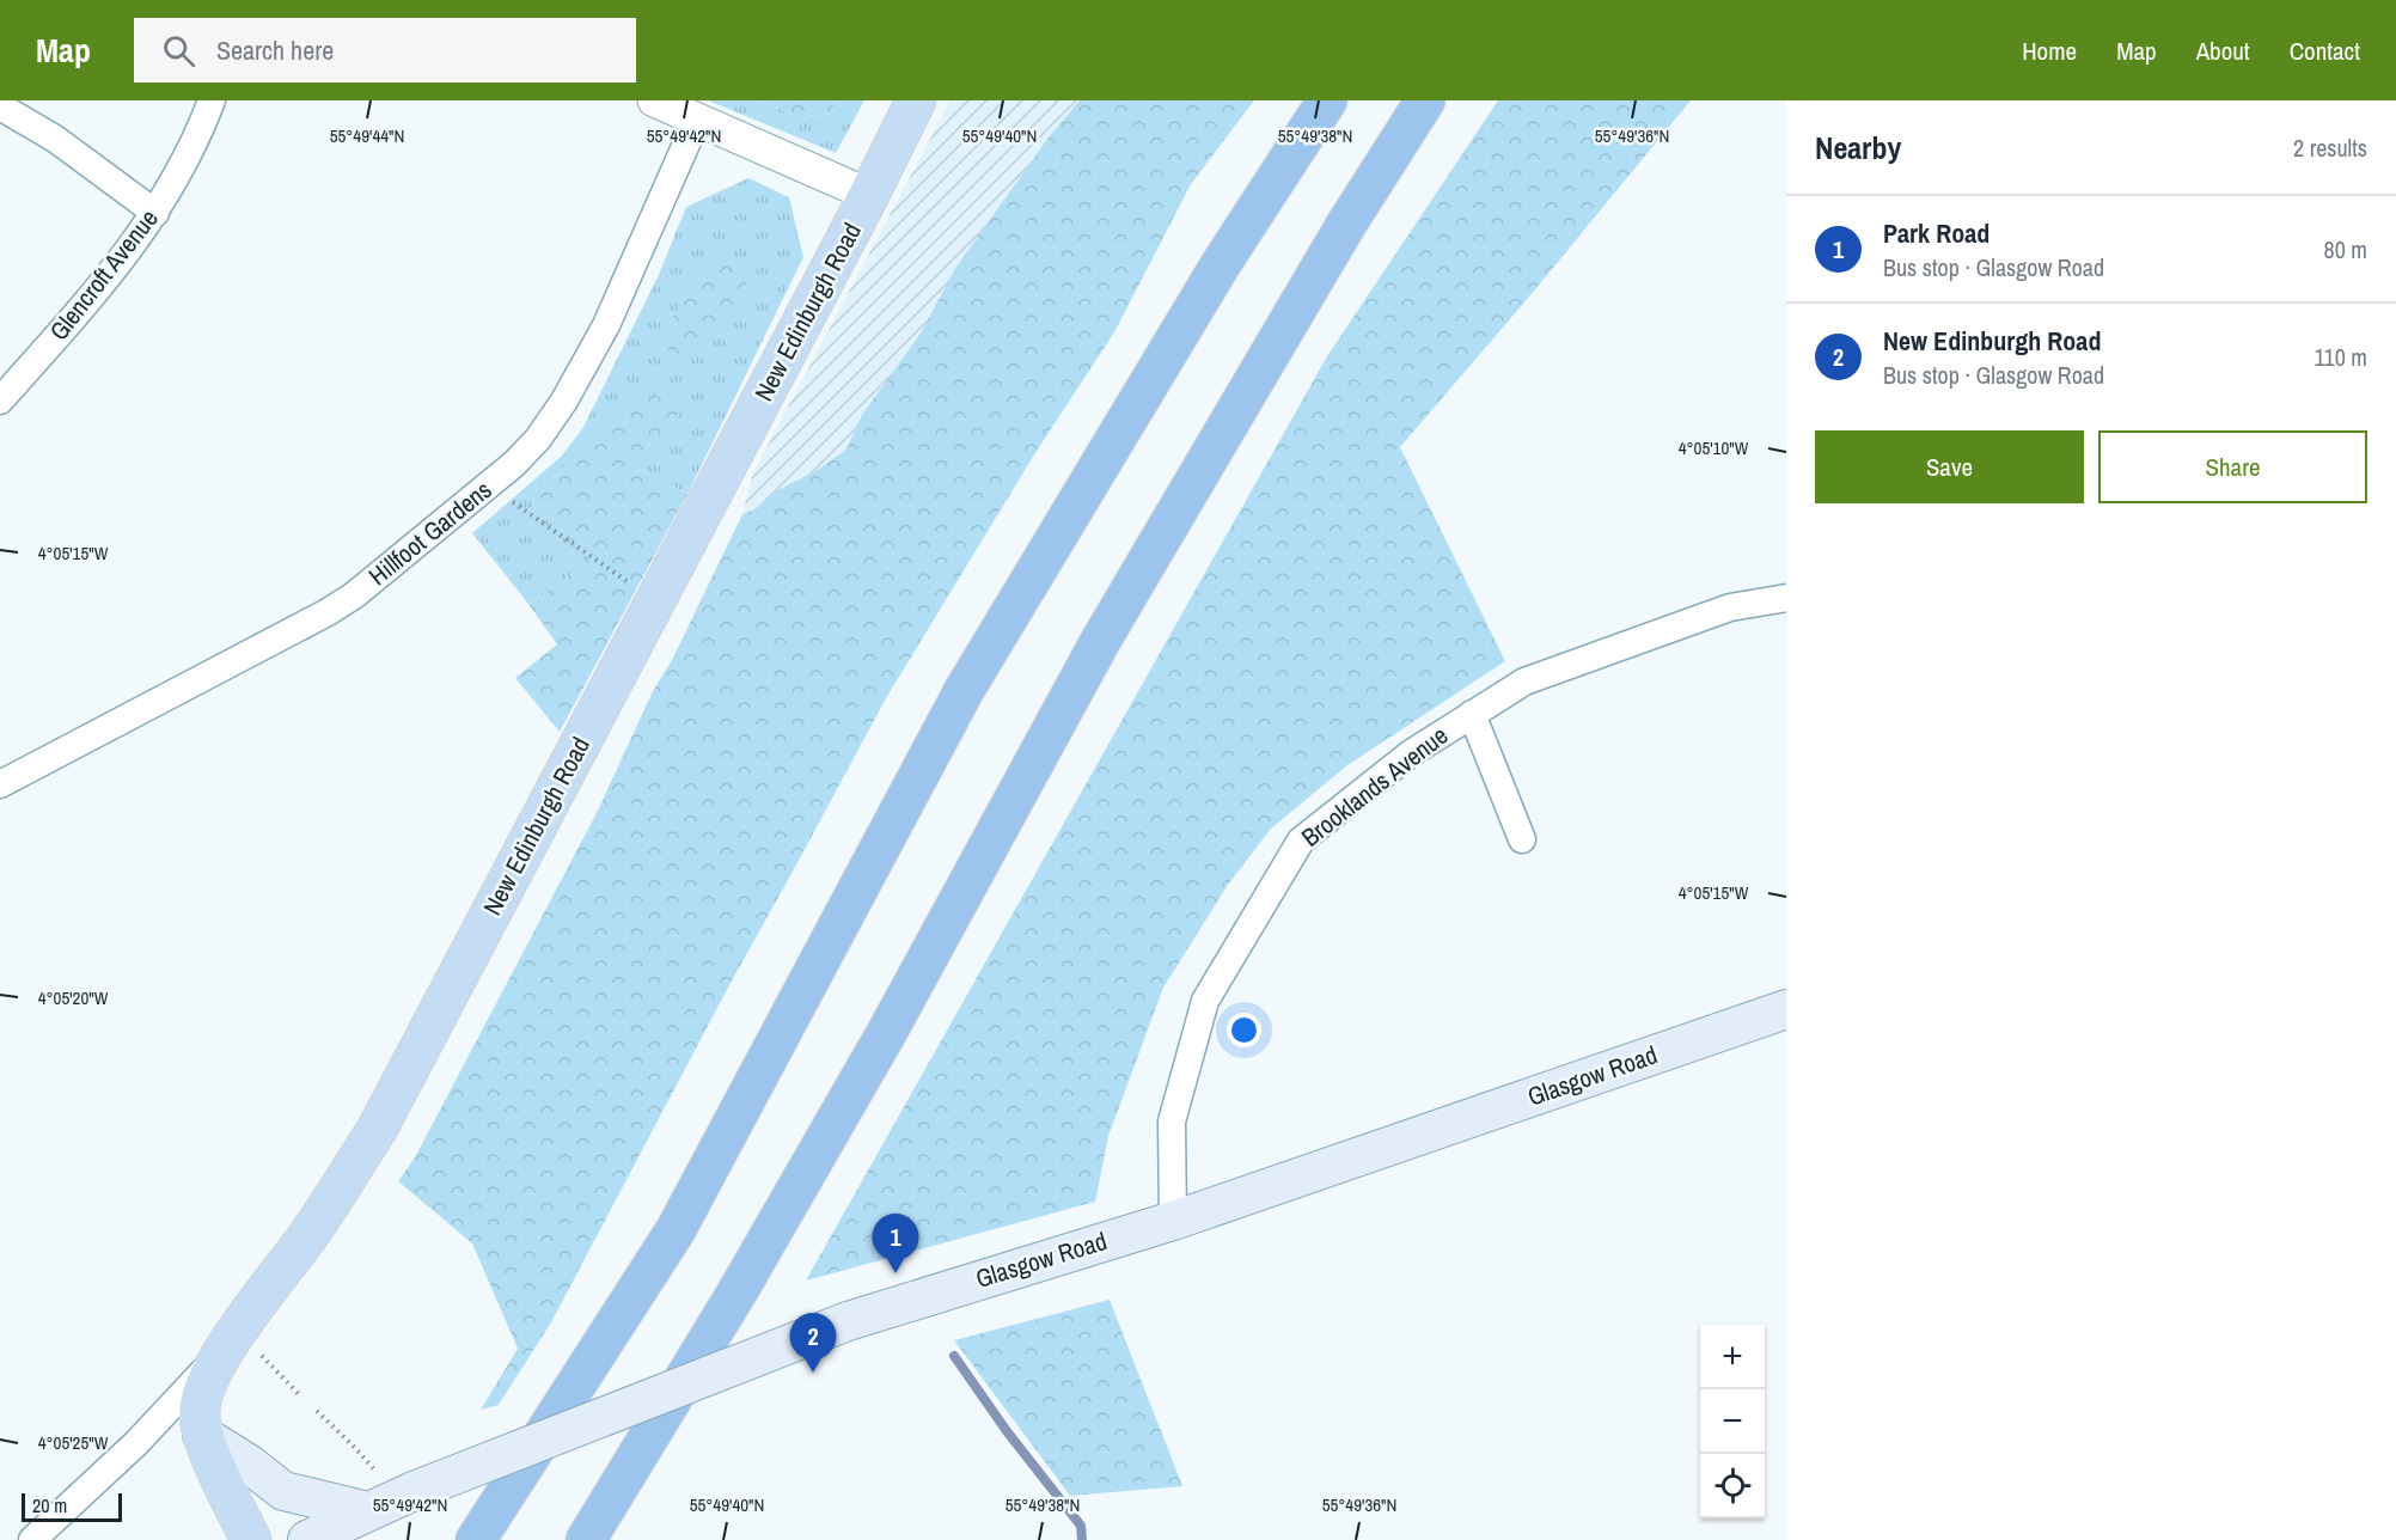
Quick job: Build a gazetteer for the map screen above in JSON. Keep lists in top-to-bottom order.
{
  "streets": {
    "main road": ["New Edinburgh Road", "Glasgow Road"],
    "street": ["Glencroft Avenue", "Hillfoot Gardens", "Brooklands Avenue"]
  },
  "crossings": [
    ["Brooklands Avenue", "Glasgow Road"]
  ],
  "scale_bar": "20 m",
  "page": {
    "header": "Map",
    "search": "Search here",
    "nav": [
      "Home",
      "Map",
      "About",
      "Contact"
    ],
    "heading": ["Nearby", "2 results"],
    "list": [
      {
        "mark": "1",
        "name": "Park Road",
        "note": "Bus stop · Glasgow Road",
        "value": "80 m"
      },
      {
        "mark": "2",
        "name": "New Edinburgh Road",
        "note": "Bus stop · Glasgow Road",
        "value": "110 m"
      }
    ],
    "buttons": ["Save", "Share"],
    "pins": ["1", "2"],
    "map_buttons": ["+", "−"],
    "scale": "20 m"
  },
  "coordinates": [
    "55°49'44\"N",
    "55°49'42\"N",
    "55°49'40\"N",
    "55°49'38\"N",
    "55°49'36\"N",
    "4°05'10\"W",
    "4°05'15\"W",
    "4°05'20\"W",
    "4°05'25\"W"
  ]
}
